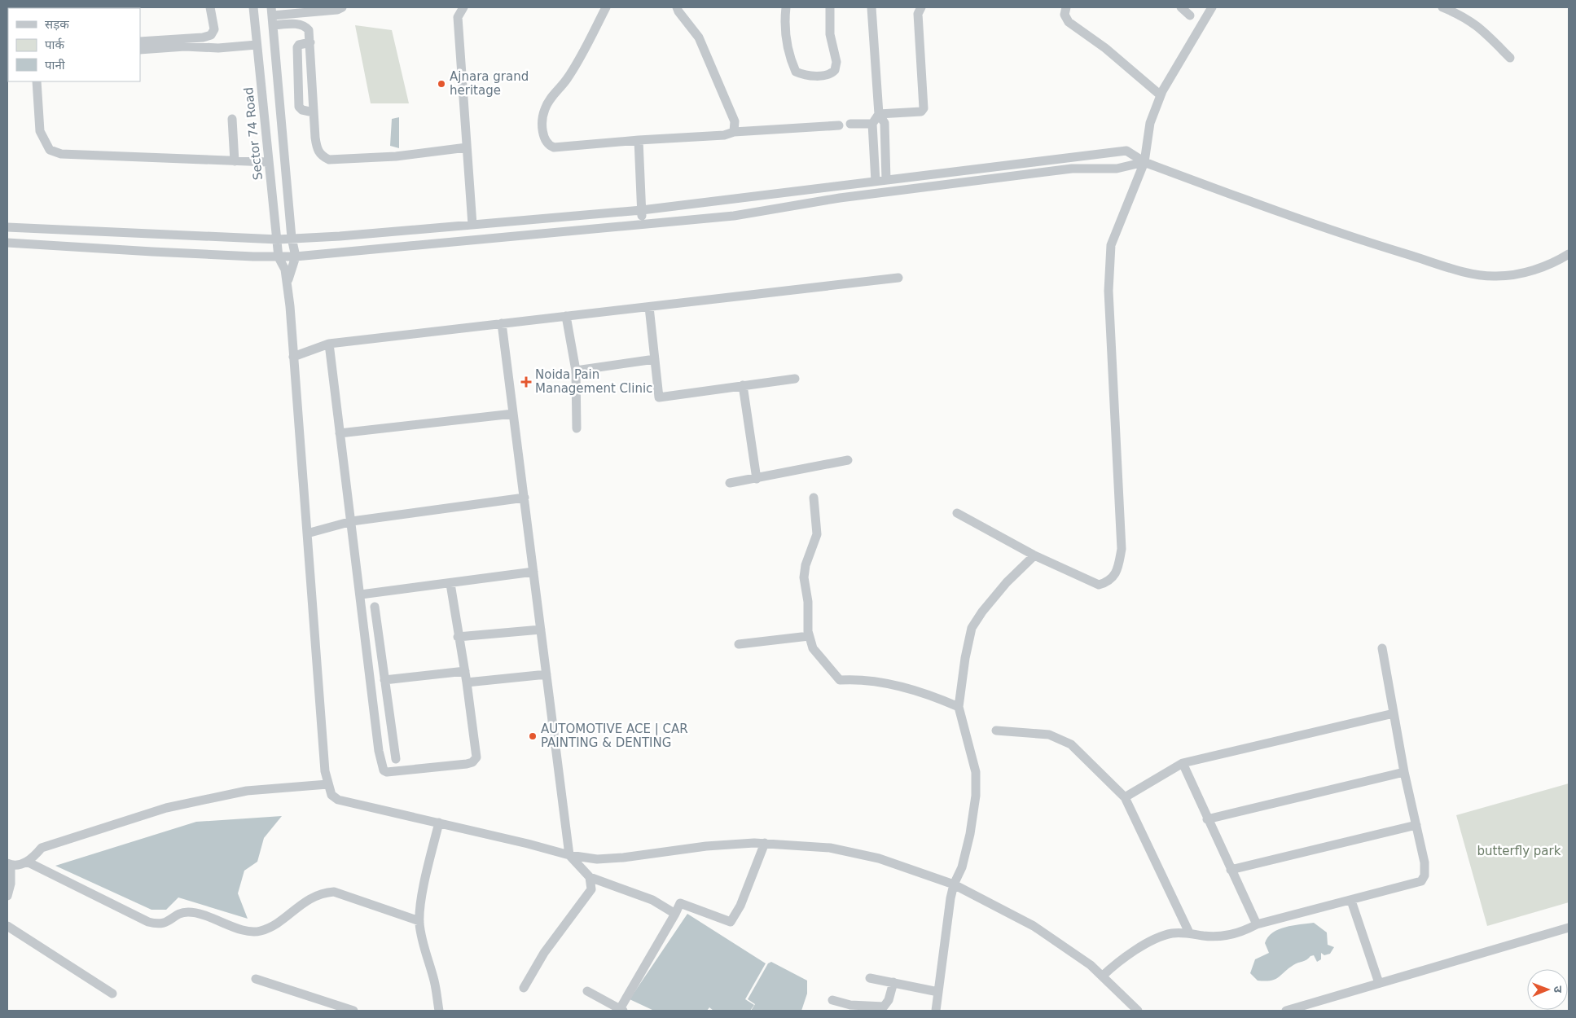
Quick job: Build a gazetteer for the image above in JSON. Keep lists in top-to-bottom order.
{
  "streets": {
    "street": ["Sector 74 Road"]
  },
  "parks": ["butterfly park"],
  "places": {
    "other": ["Ajnara grand heritage", "AUTOMOTIVE ACE | CAR PAINTING & DENTING"],
    "health": ["Noida Pain Management Clinic"]
  },
  "legend": ["सड़क", "पार्क", "पानी"],
  "north": "right"
}
